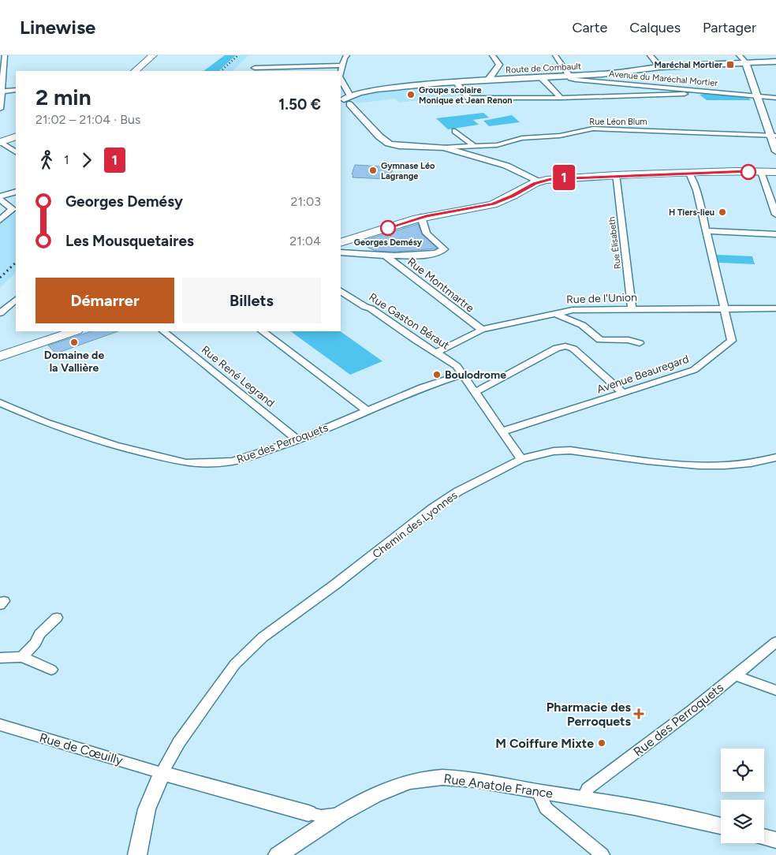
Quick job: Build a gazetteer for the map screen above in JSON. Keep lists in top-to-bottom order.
{
  "streets": {
    "street": [
      "Route de Combault",
      "Avenue du Maréchal Mortier",
      "Rue Léon Blum",
      "Rue Élisabeth",
      "Rue Montmartre",
      "Rue de l'Union",
      "Rue Gaston Béraut",
      "Avenue Beauregard",
      "Rue René Legrand",
      "Rue des Perroquets",
      "Chemin des Lyonnes",
      "Rue de Cœuilly",
      "Rue Anatole France"
    ]
  },
  "crossings": [
    ["Route de Combault", "Avenue du Maréchal Mortier"],
    ["Rue Élisabeth", "Rue de l'Union"],
    ["Rue Montmartre", "Rue de l'Union"],
    ["Rue de l'Union", "Rue Gaston Béraut"],
    ["Rue de l'Union", "Avenue Beauregard"],
    ["Rue Gaston Béraut", "Rue des Perroquets"],
    ["Rue René Legrand", "Rue des Perroquets"],
    ["Rue des Perroquets", "Rue Anatole France"],
    ["Chemin des Lyonnes", "Rue de Cœuilly"],
    ["Chemin des Lyonnes", "Rue Anatole France"],
    ["Rue de Cœuilly", "Rue Anatole France"]
  ],
  "places": {
    "transit": ["Maréchal Mortier"],
    "other": [
      "Groupe scolaire Monique et Jean Renon",
      "Gymnase Léo Lagrange",
      "H Tiers-lieu",
      "Georges Demésy",
      "Domaine de la Vallière",
      "Boulodrome",
      "M Coiffure Mixte"
    ],
    "health": ["Pharmacie des Perroquets"]
  },
  "lines": ["bus line 1"],
  "page": {
    "header": "Linewise",
    "nav": ["Carte", "Calques", "Partager"],
    "on_map": "1",
    "heading": ["2 min", "21:02 – 21:04 · Bus", "1.50 €"],
    "legs": ["1", "1"],
    "list": [
      {
        "name": "Georges Demésy",
        "value": "21:03"
      },
      {
        "name": "Les Mousquetaires",
        "value": "21:04"
      }
    ],
    "buttons": ["Démarrer", "Billets"]
  }
}
